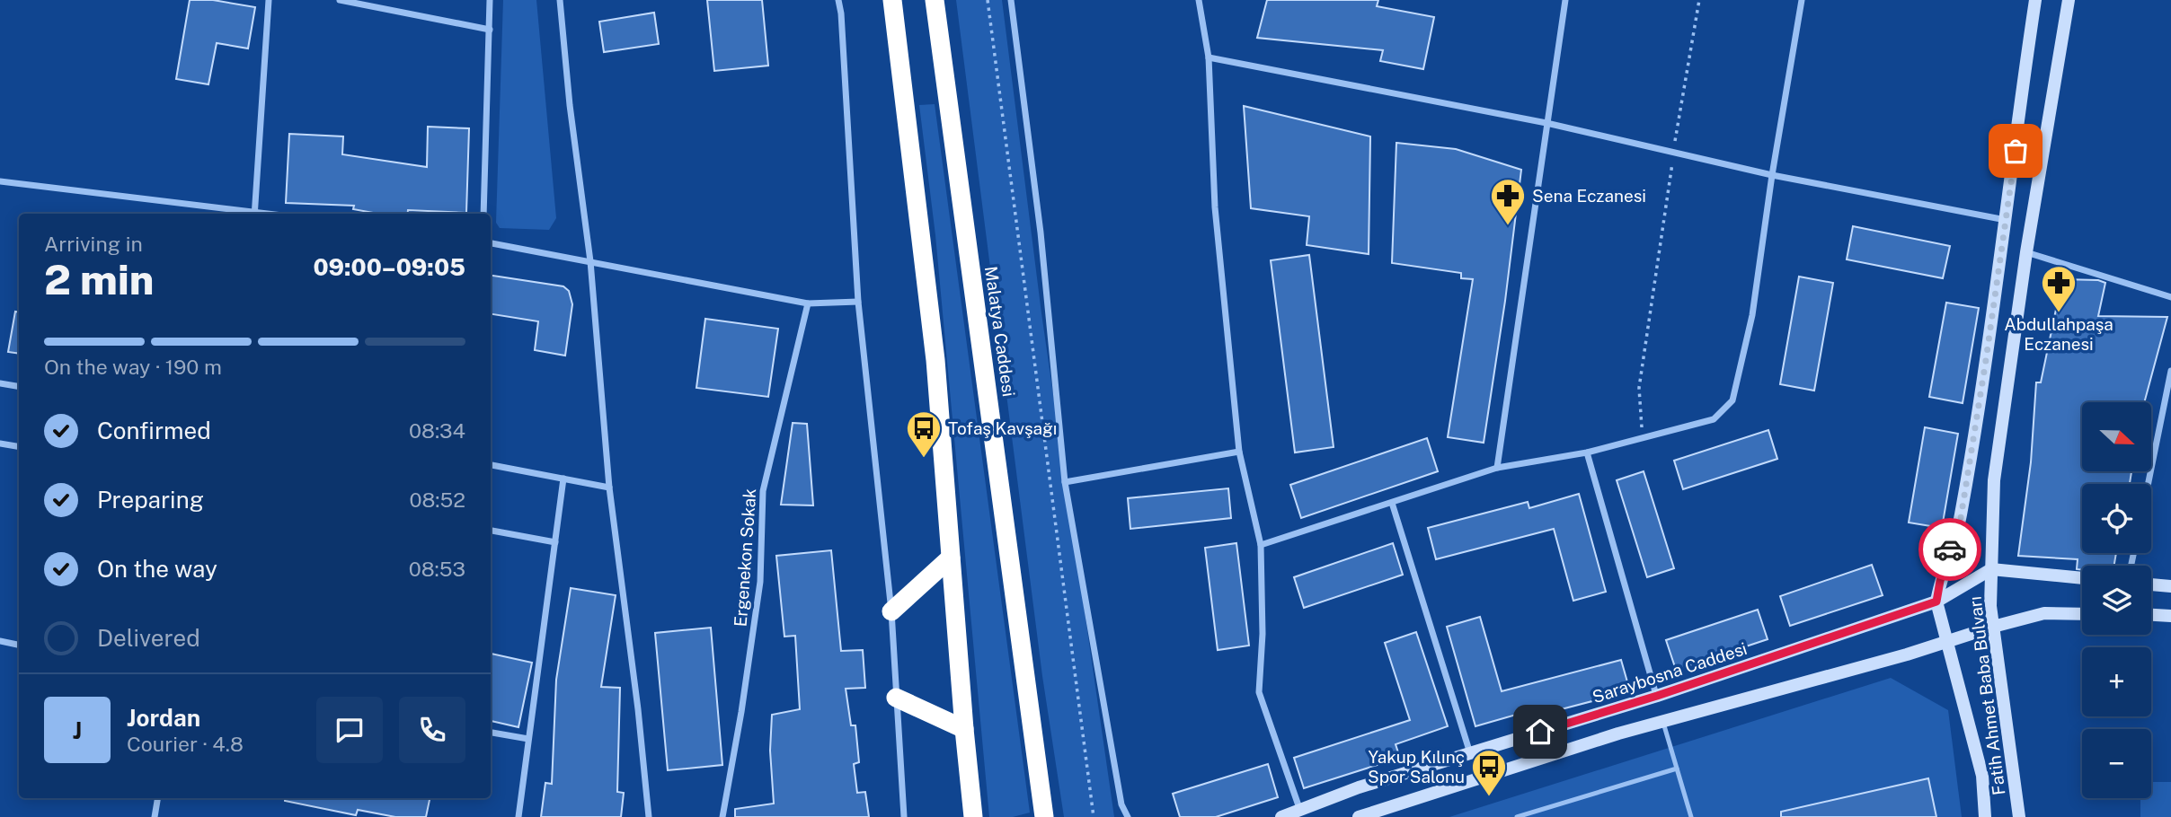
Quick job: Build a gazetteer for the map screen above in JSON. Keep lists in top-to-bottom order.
{
  "streets": {
    "highway": ["Malatya Caddesi"],
    "main road": ["Saraybosna Caddesi", "Fatih Ahmet Baba Bulvarı"],
    "street": ["Ergenekon Sokak"]
  },
  "crossings": [
    ["Saraybosna Caddesi", "Fatih Ahmet Baba Bulvarı"]
  ],
  "places": {
    "pharmacy": ["Sena Eczanesi", "Abdullahpaşa Eczanesi"],
    "bus stop": ["Tofaş Kavşağı", "Yakup Kılınç Spor Salonu"]
  },
  "north": "right",
  "page": {
    "heading": ["2 min", "Arriving in", "09:00–09:05"],
    "panel": ["Jordan", "Courier · 4.8"],
    "bar": "On the way · 190 m",
    "list": [
      ["Confirmed", "08:34"],
      ["Preparing", "08:52"],
      ["On the way", "08:53"],
      "Delivered"
    ],
    "map_buttons": ["+", "−"],
    "round": "J"
  }
}
